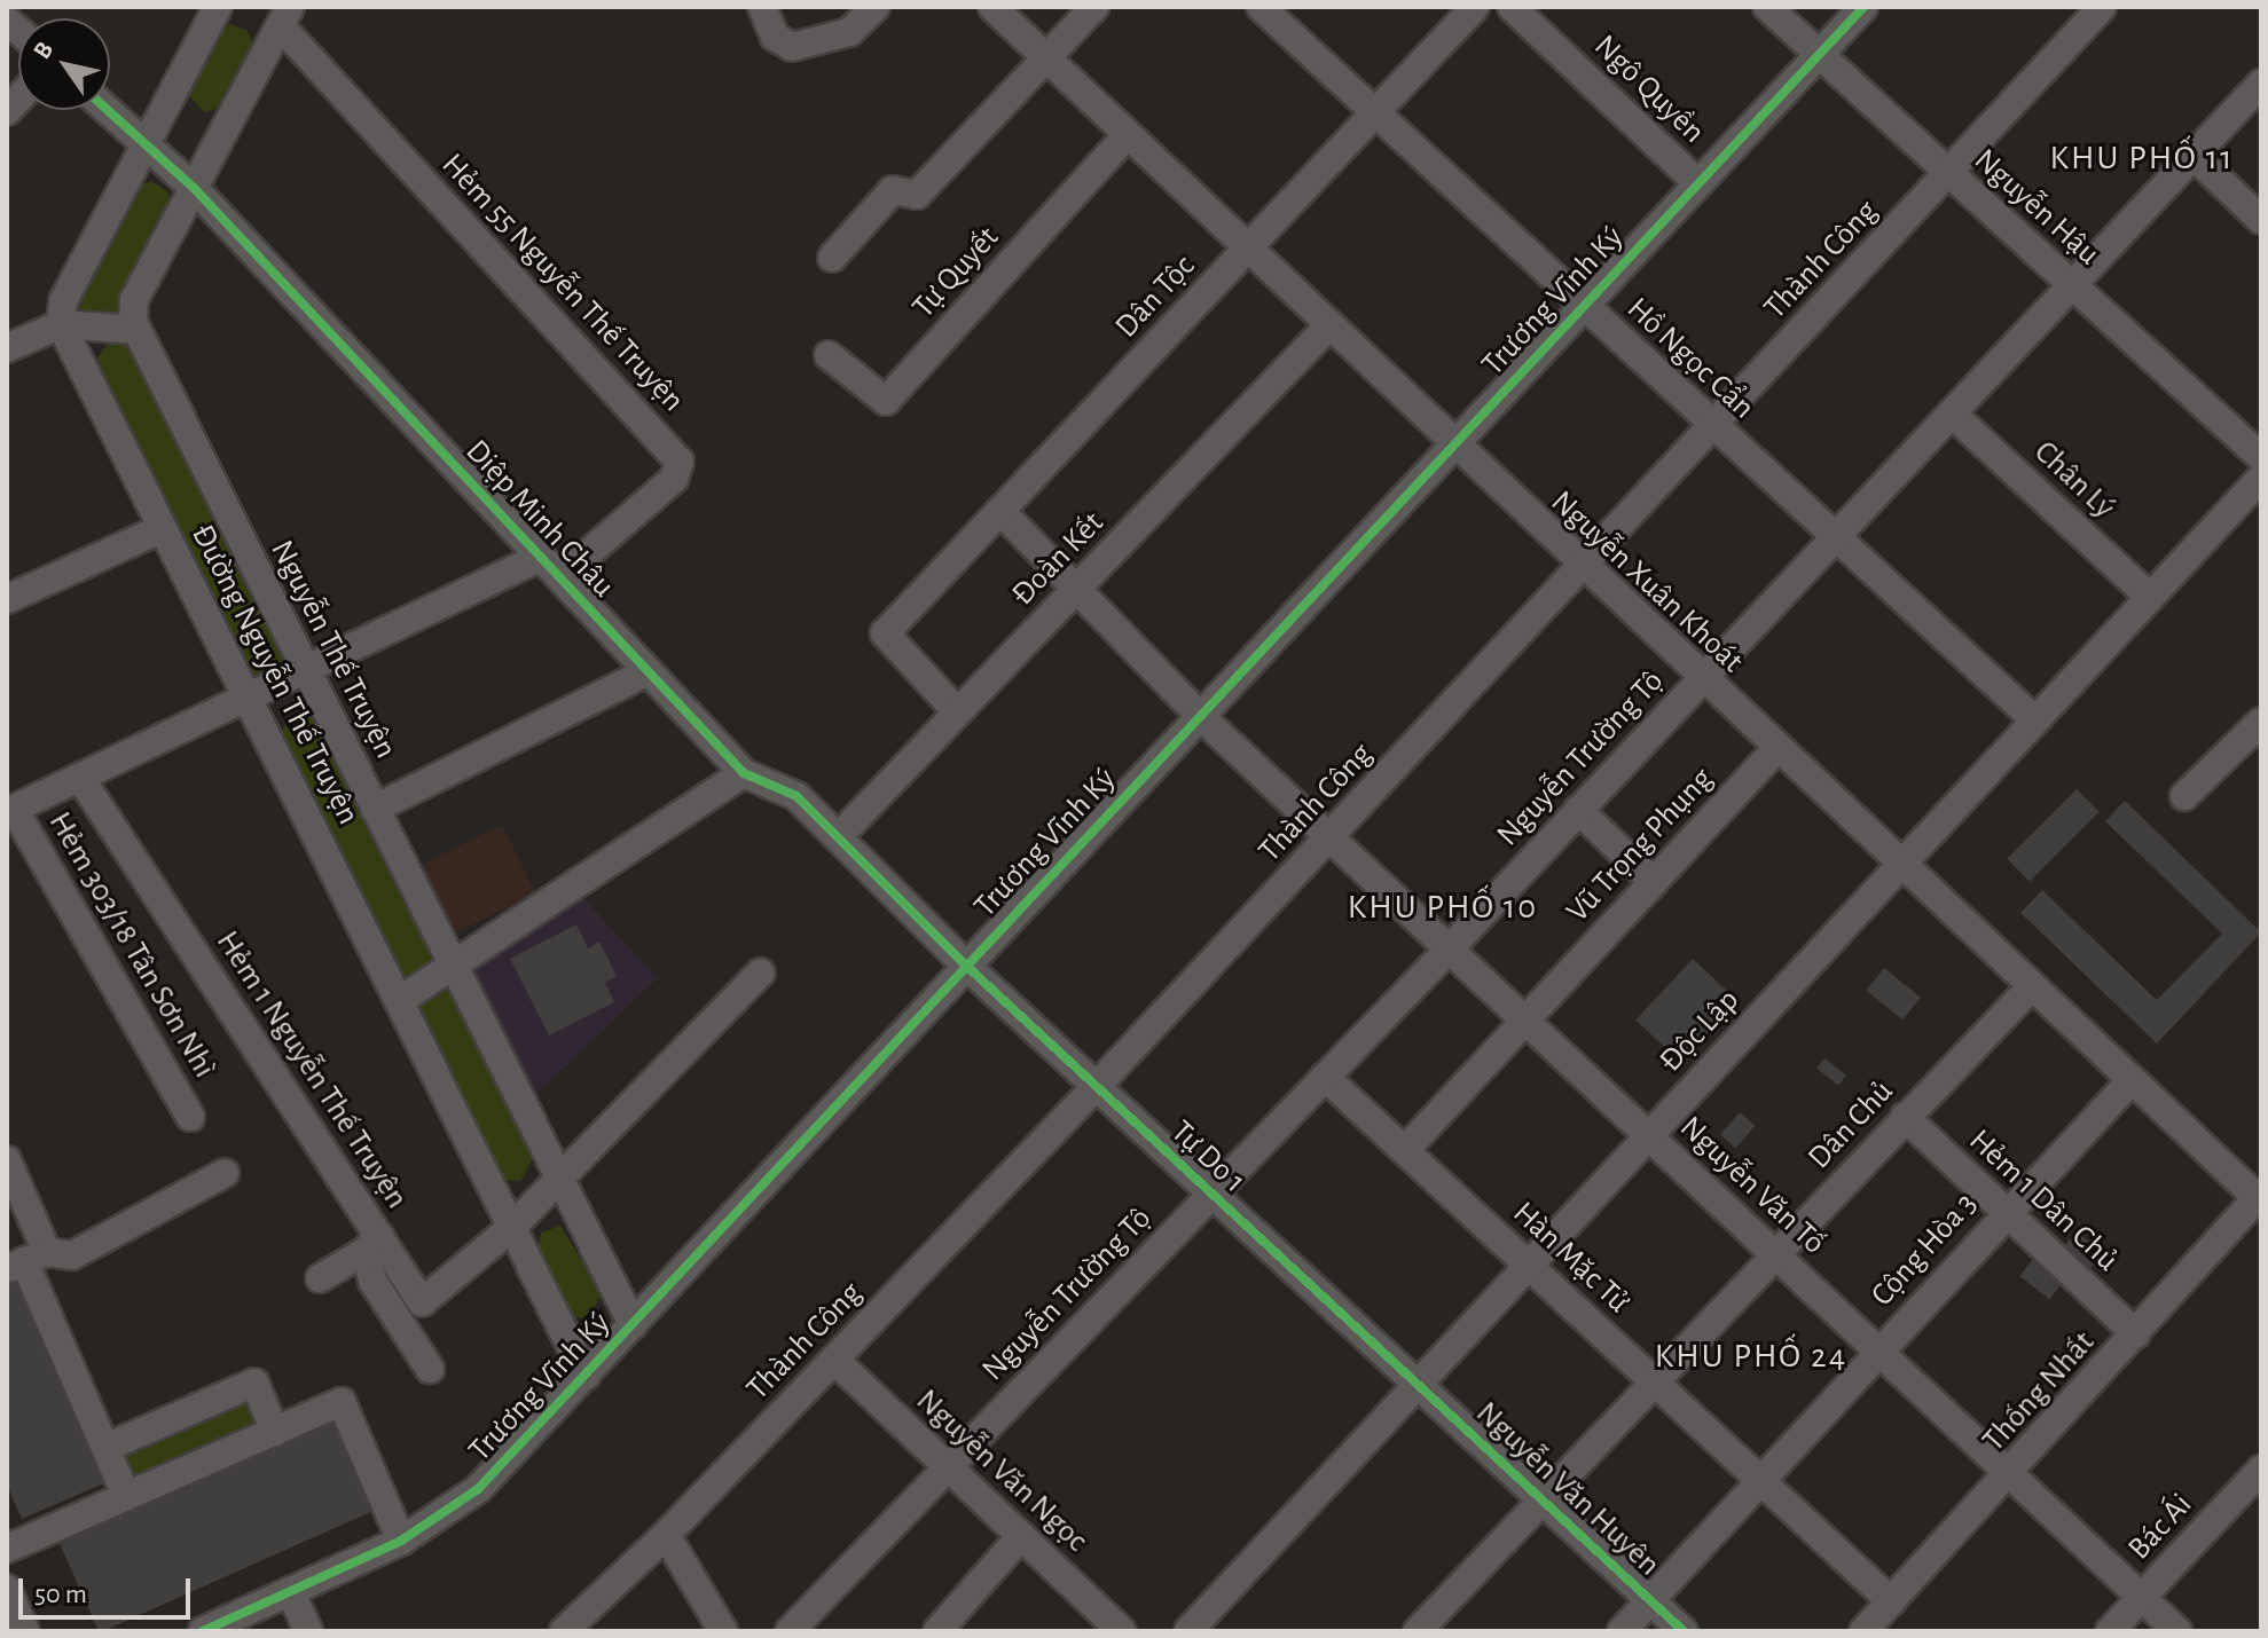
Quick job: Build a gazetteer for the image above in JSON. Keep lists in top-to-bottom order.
{
  "streets": {
    "street": [
      "Ngô Quyền",
      "Nguyễn Hậu",
      "Thành Công",
      "Tự Quyết",
      "Hẻm 55 Nguyễn Thế Truyện",
      "Dân Tộc",
      "Trương Vĩnh Ký",
      "Hồ Ngọc Cẩn",
      "Chân Lý",
      "Diệp Minh Châu",
      "Đoàn Kết",
      "Nguyễn Xuân Khoát",
      "Nguyễn Thế Truyện",
      "Đường Nguyễn Thế Truyện",
      "Nguyễn Trường Tộ",
      "Vũ Trọng Phụng",
      "Hẻm 303/18 Tân Sơn Nhì",
      "Độc Lập",
      "Hẻm 1 Nguyễn Thế Truyện",
      "Dân Chủ",
      "Tự Do 1",
      "Nguyễn Văn Tố",
      "Hẻm 1 Dân Chủ",
      "Cộng Hòa 3",
      "Hàn Mặc Tử",
      "Thống Nhất",
      "Nguyễn Văn Ngọc",
      "Nguyễn Văn Huyên",
      "Bác Ái"
    ]
  },
  "crossings": [
    ["Ngô Quyền", "Trương Vĩnh Ký"],
    ["Nguyễn Hậu", "Thành Công"],
    ["Nguyễn Hậu", "Trương Vĩnh Ký"],
    ["Nguyễn Hậu", "Nguyễn Trường Tộ"],
    ["Thành Công", "Hồ Ngọc Cẩn"],
    ["Thành Công", "Nguyễn Xuân Khoát"],
    ["Thành Công", "Tự Do 1"],
    ["Thành Công", "Nguyễn Văn Tố"],
    ["Thành Công", "Nguyễn Văn Ngọc"],
    ["Tự Quyết", "Nguyễn Xuân Khoát"],
    ["Hẻm 55 Nguyễn Thế Truyện", "Diệp Minh Châu"],
    ["Dân Tộc", "Hồ Ngọc Cẩn"],
    ["Dân Tộc", "Đoàn Kết"],
    ["Dân Tộc", "Nguyễn Xuân Khoát"],
    ["Dân Tộc", "Nguyễn Văn Tố"],
    ["Trương Vĩnh Ký", "Hồ Ngọc Cẩn"],
    ["Trương Vĩnh Ký", "Diệp Minh Châu"],
    ["Trương Vĩnh Ký", "Nguyễn Xuân Khoát"],
    ["Trương Vĩnh Ký", "Nguyễn Thế Truyện"],
    ["Trương Vĩnh Ký", "Đường Nguyễn Thế Truyện"],
    ["Trương Vĩnh Ký", "Tự Do 1"],
    ["Trương Vĩnh Ký", "Nguyễn Văn Tố"],
    ["Hồ Ngọc Cẩn", "Nguyễn Trường Tộ"],
    ["Hồ Ngọc Cẩn", "Độc Lập"],
    ["Chân Lý", "Nguyễn Trường Tộ"],
    ["Chân Lý", "Độc Lập"],
    ["Diệp Minh Châu", "Đoàn Kết"],
    ["Diệp Minh Châu", "Tự Do 1"],
    ["Đoàn Kết", "Nguyễn Xuân Khoát"],
    ["Đoàn Kết", "Nguyễn Văn Tố"],
    ["Nguyễn Xuân Khoát", "Nguyễn Trường Tộ"],
    ["Nguyễn Xuân Khoát", "Vũ Trọng Phụng"],
    ["Nguyễn Xuân Khoát", "Độc Lập"],
    ["Nguyễn Xuân Khoát", "Dân Chủ"],
    ["Nguyễn Xuân Khoát", "Cộng Hòa 3"],
    ["Nguyễn Xuân Khoát", "Thống Nhất"],
    ["Đường Nguyễn Thế Truyện", "Hẻm 1 Nguyễn Thế Truyện"],
    ["Nguyễn Trường Tộ", "Tự Do 1"],
    ["Nguyễn Trường Tộ", "Nguyễn Văn Tố"],
    ["Nguyễn Trường Tộ", "Hàn Mặc Tử"],
    ["Nguyễn Trường Tộ", "Nguyễn Văn Ngọc"],
    ["Vũ Trọng Phụng", "Nguyễn Văn Tố"],
    ["Vũ Trọng Phụng", "Hàn Mặc Tử"],
    ["Độc Lập", "Tự Do 1"],
    ["Độc Lập", "Nguyễn Văn Tố"],
    ["Độc Lập", "Hàn Mặc Tử"],
    ["Độc Lập", "Nguyễn Văn Huyên"],
    ["Dân Chủ", "Nguyễn Văn Tố"],
    ["Dân Chủ", "Hẻm 1 Dân Chủ"],
    ["Dân Chủ", "Hàn Mặc Tử"],
    ["Dân Chủ", "Nguyễn Văn Huyên"],
    ["Tự Do 1", "Nguyễn Văn Huyên"],
    ["Nguyễn Văn Tố", "Cộng Hòa 3"],
    ["Nguyễn Văn Tố", "Thống Nhất"],
    ["Nguyễn Văn Tố", "Bác Ái"],
    ["Hẻm 1 Dân Chủ", "Cộng Hòa 3"],
    ["Hẻm 1 Dân Chủ", "Thống Nhất"],
    ["Cộng Hòa 3", "Hàn Mặc Tử"],
    ["Cộng Hòa 3", "Nguyễn Văn Huyên"],
    ["Hàn Mặc Tử", "Thống Nhất"]
  ],
  "districts": ["KHU PHỐ 11", "KHU PHỐ 10", "KHU PHỐ 24"],
  "scale_bar": "50 m",
  "north": "top left"
}
